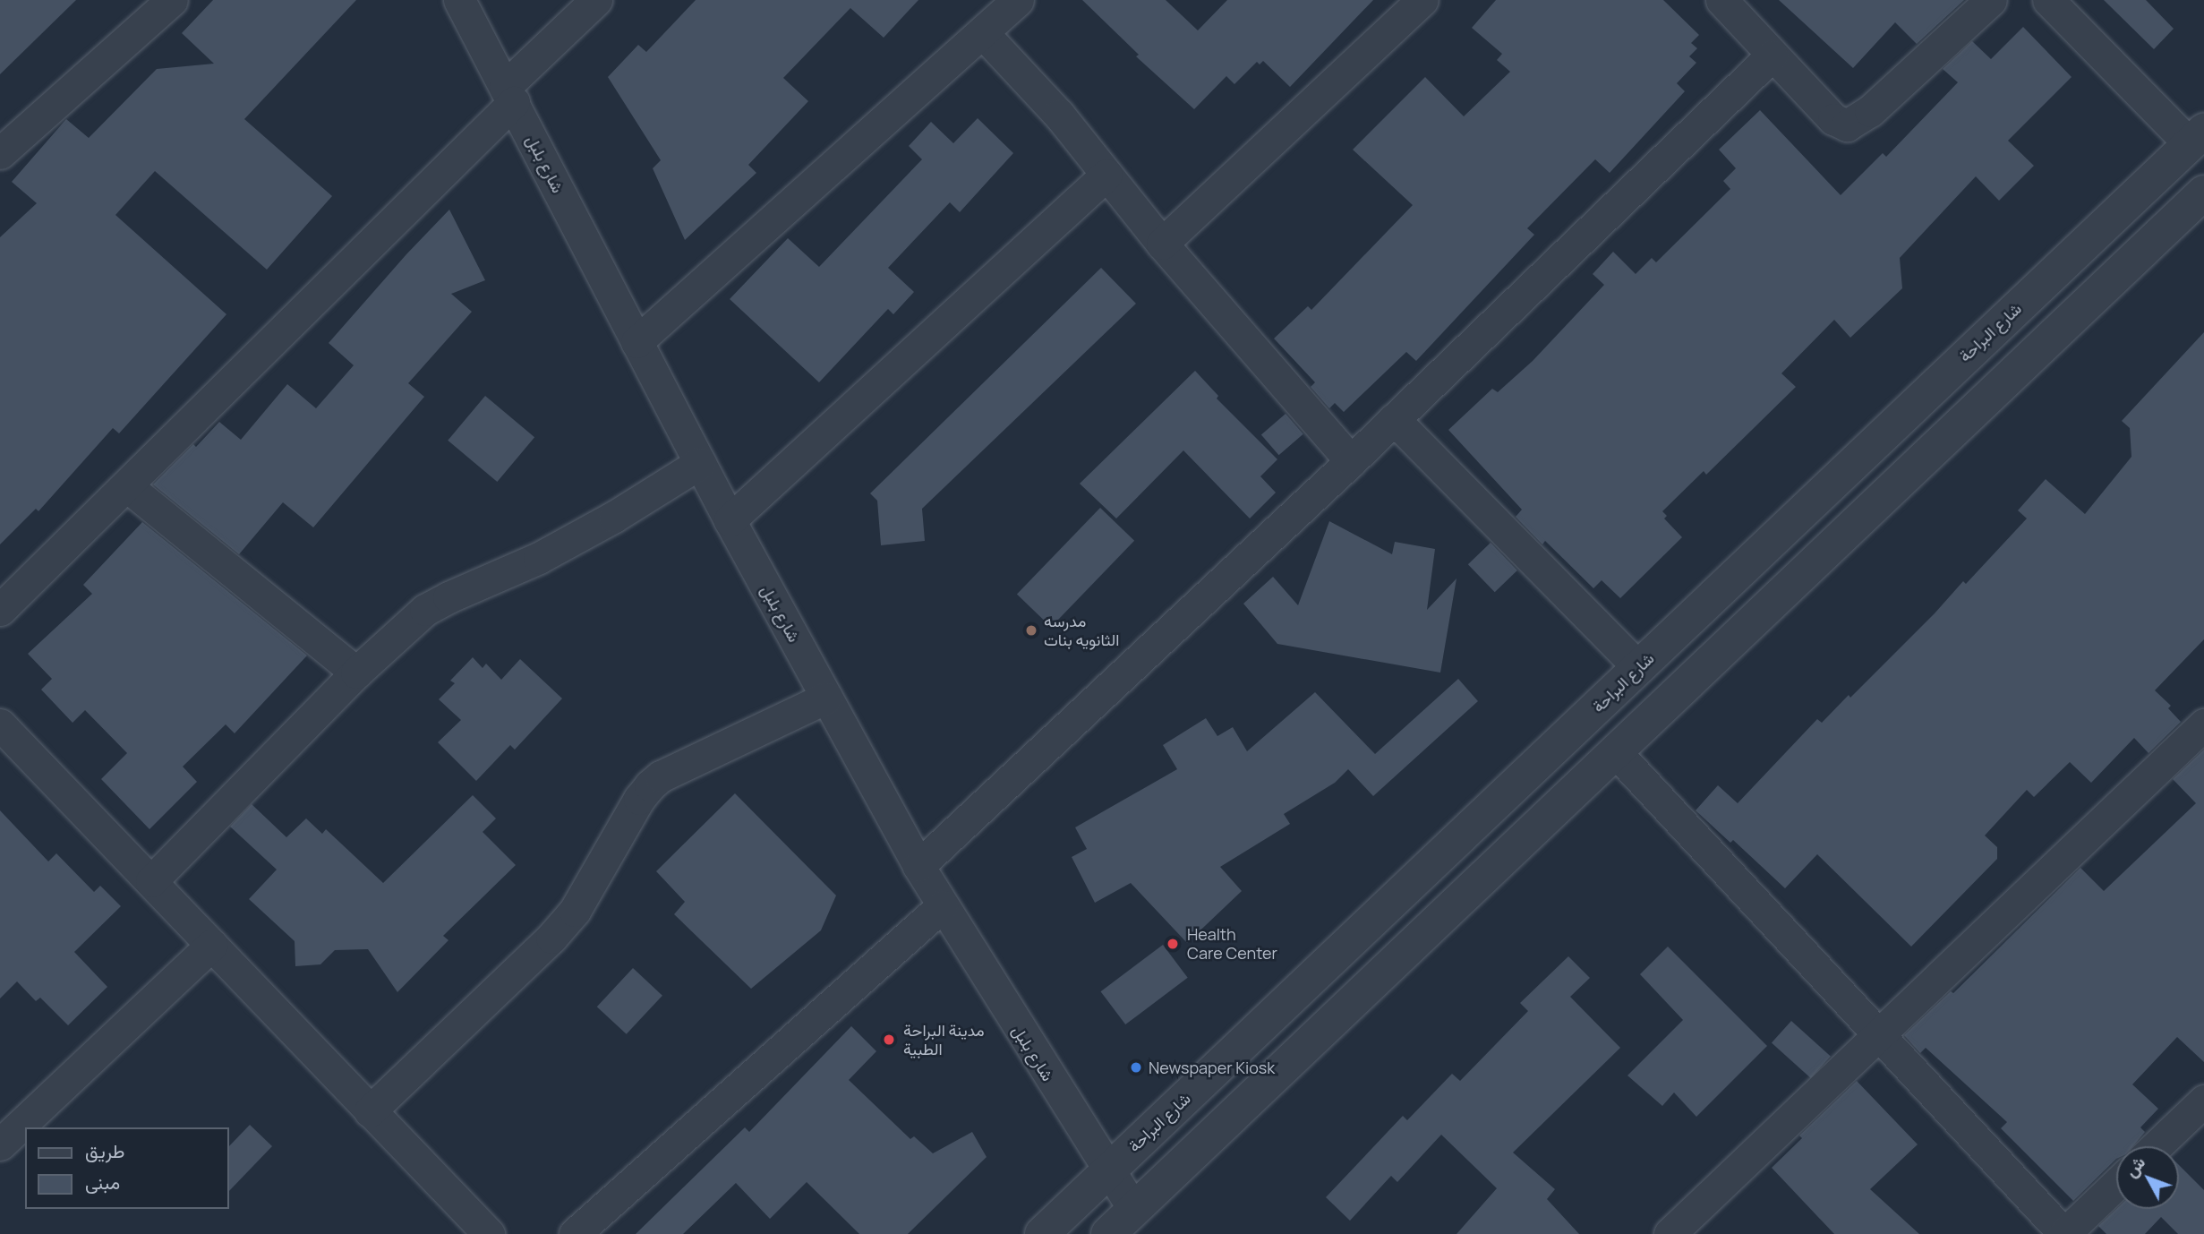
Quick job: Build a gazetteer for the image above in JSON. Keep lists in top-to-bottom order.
{
  "streets": {
    "street": ["شارع بلبل", "شارع البراحة"]
  },
  "crossings": [
    ["شارع بلبل", "شارع البراحة"]
  ],
  "places": [
    "مدرسه الثانويه بنات",
    "Health Care Center",
    "مدينة البراحة الطبية",
    "Newspaper Kiosk"
  ],
  "legend": ["طريق", "مبنى"],
  "north": "top left"
}
